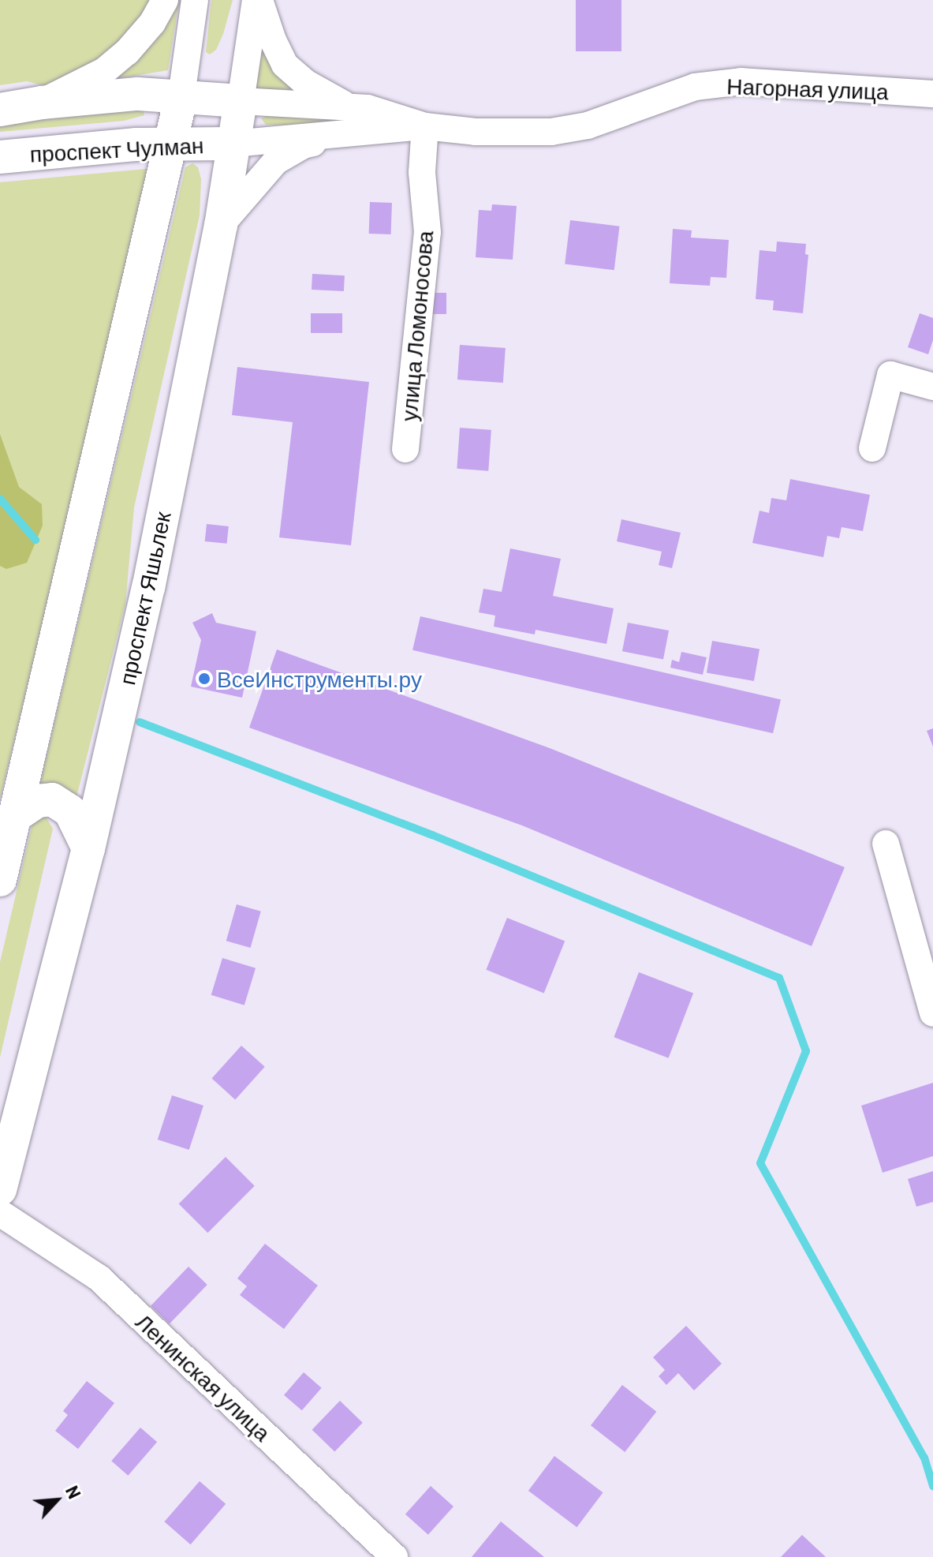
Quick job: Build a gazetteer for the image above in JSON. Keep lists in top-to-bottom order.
{
  "streets": {
    "main road": ["проспект Чулман", "проспект Яшьлек"],
    "street": ["Нагорная улица", "улица Ломоносова", "Ленинская улица"]
  },
  "crossings": [
    ["Нагорная улица", "улица Ломоносова"],
    ["проспект Чулман", "проспект Яшьлек"]
  ],
  "places": ["ВсеИнструменты.ру"],
  "north": "top right"
}
